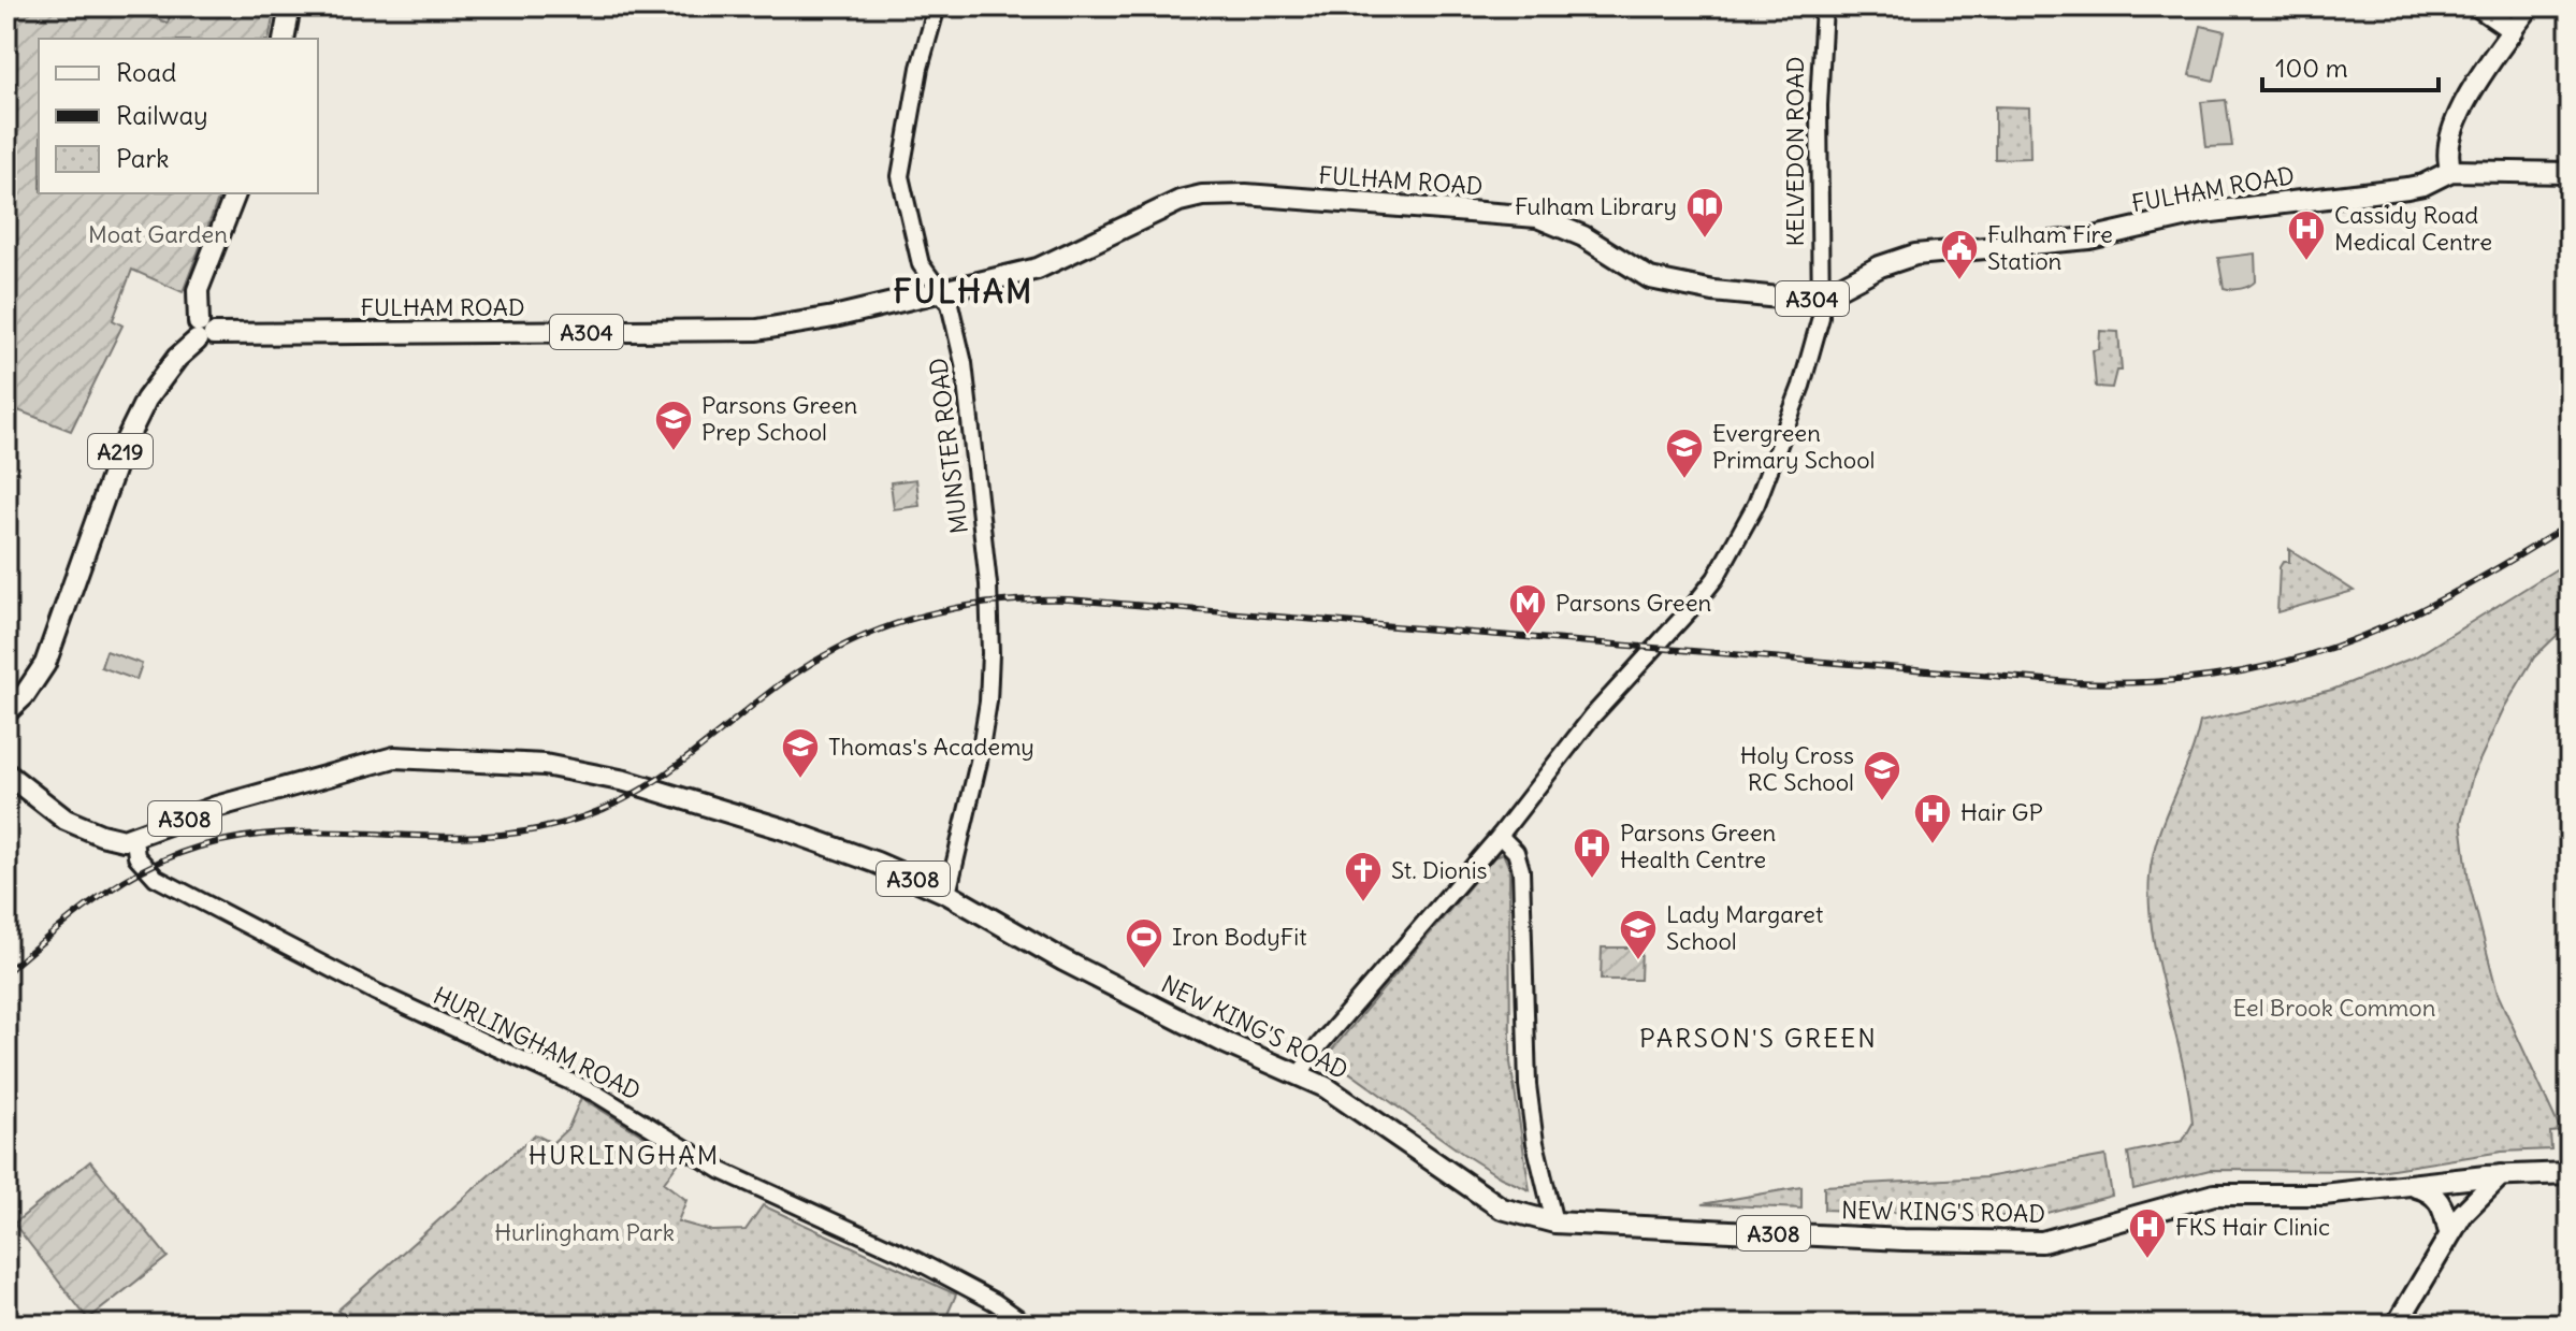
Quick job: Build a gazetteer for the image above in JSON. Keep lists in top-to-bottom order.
{
  "streets": {
    "main road": [
      "FULHAM ROAD",
      "A304",
      "A219",
      "A308",
      "NEW KING'S ROAD"
    ],
    "street": ["KELVEDON ROAD", "MUNSTER ROAD", "HURLINGHAM ROAD"]
  },
  "crossings": [
    ["KELVEDON ROAD", "FULHAM ROAD"],
    ["FULHAM ROAD", "MUNSTER ROAD"],
    ["FULHAM ROAD", "A219"],
    ["MUNSTER ROAD", "NEW KING'S ROAD"],
    ["A308", "NEW KING'S ROAD"],
    ["A308", "HURLINGHAM ROAD"],
    ["NEW KING'S ROAD", "HURLINGHAM ROAD"]
  ],
  "districts": ["FULHAM", "PARSON'S GREEN", "HURLINGHAM"],
  "parks": ["Moat Garden", "Eel Brook Common", "Hurlingham Park"],
  "places": {
    "library": ["Fulham Library"],
    "hospital": [
      "Cassidy Road Medical Centre",
      "Hair GP",
      "Parsons Green Health Centre",
      "FKS Hair Clinic"
    ],
    "public building": ["Fulham Fire Station"],
    "school or university": [
      "Parsons Green Prep School",
      "Evergreen Primary School",
      "Thomas's Academy",
      "Holy Cross RC School",
      "Lady Margaret School"
    ],
    "metro station": ["Parsons Green"],
    "church": ["St. Dionis"],
    "sports": ["Iron BodyFit"]
  },
  "legend": ["Road", "Railway", "Park"],
  "scale_bar": "100 m"
}
